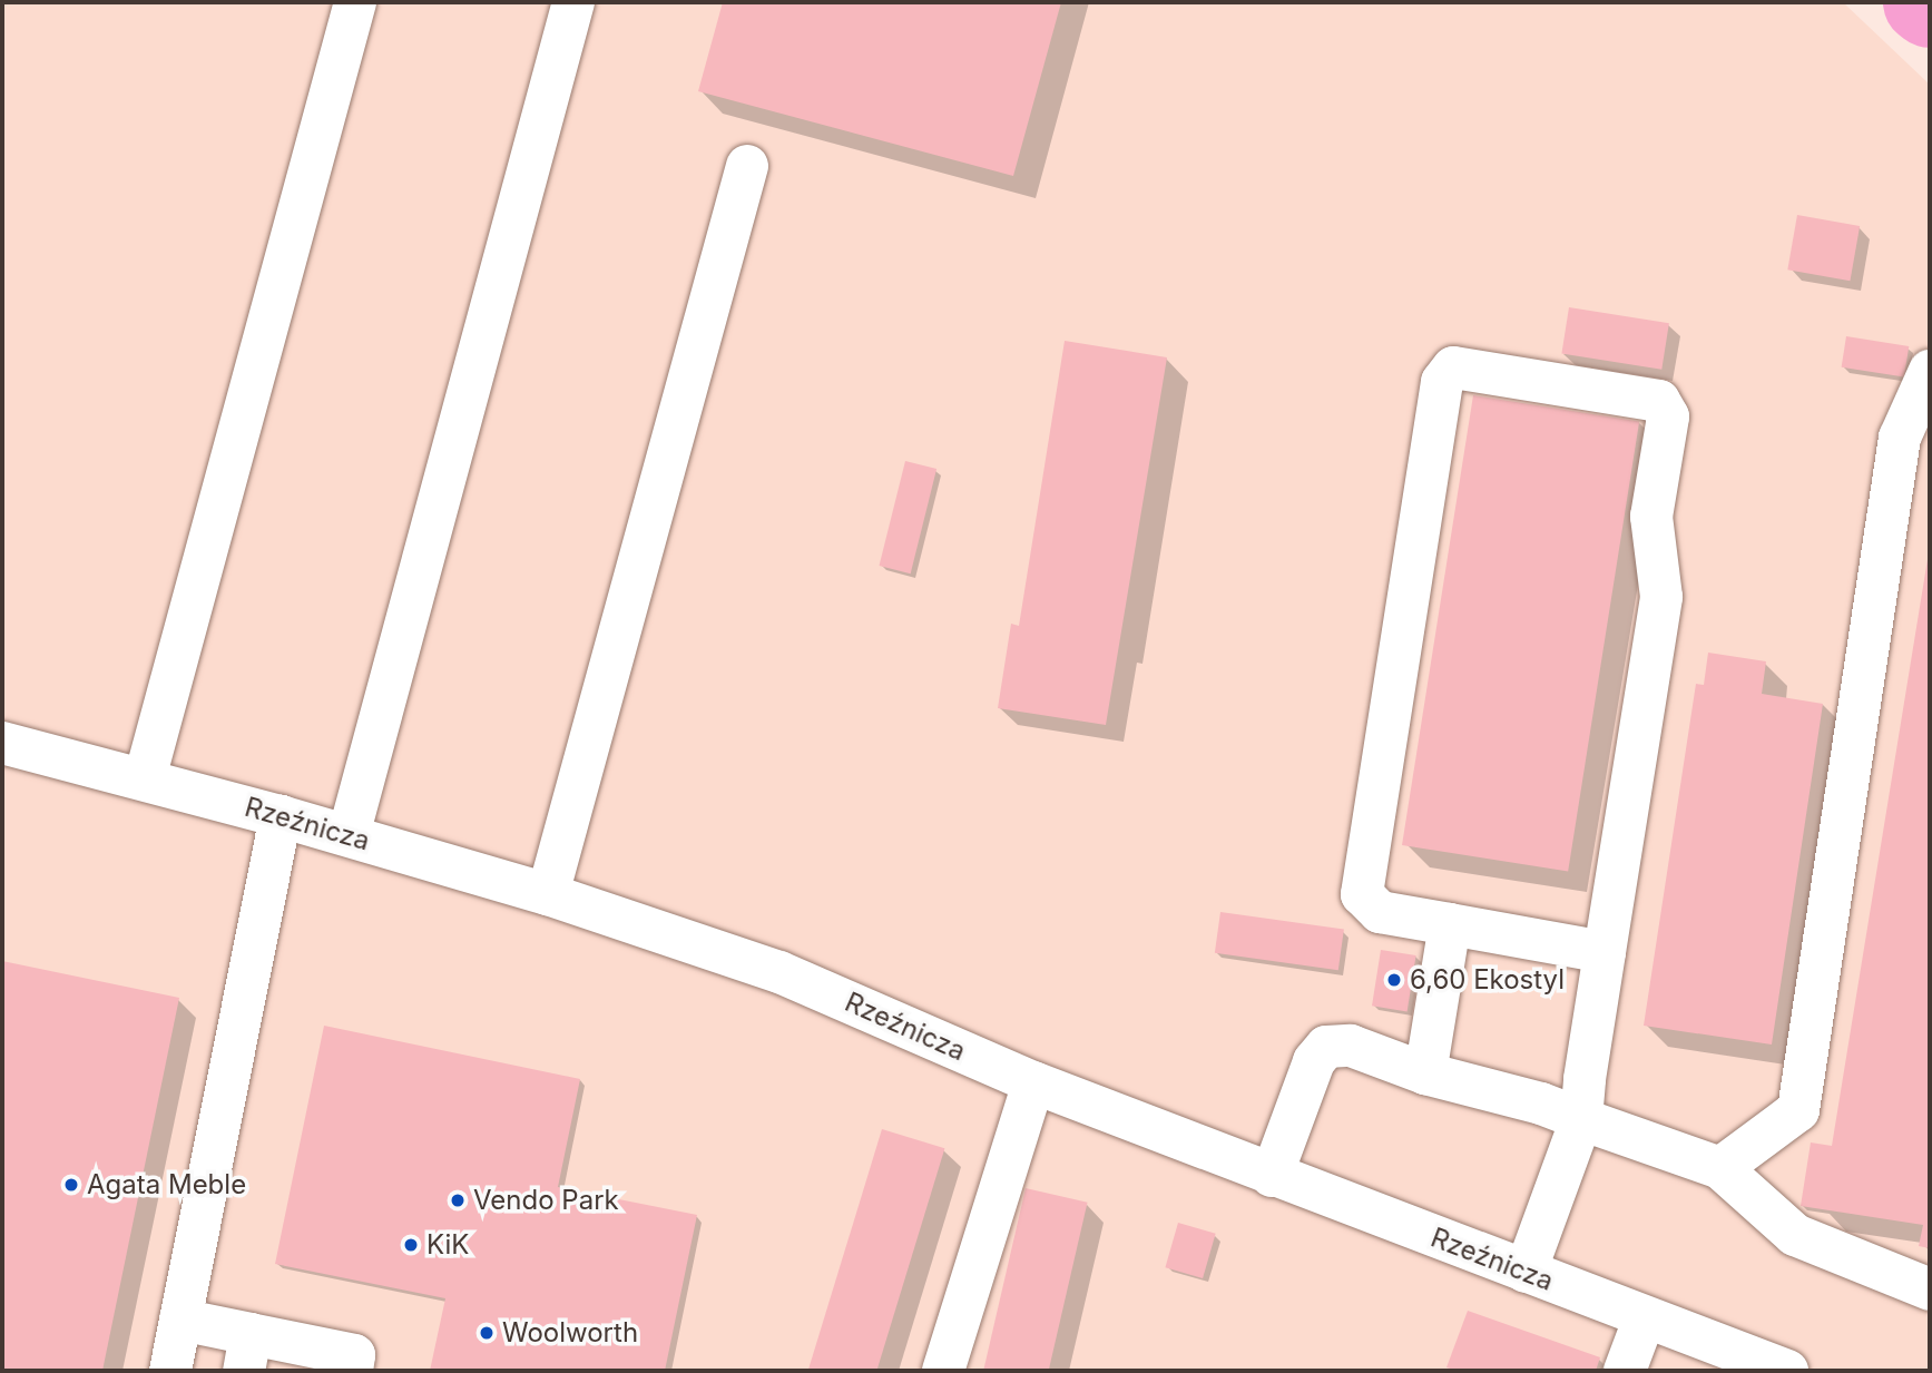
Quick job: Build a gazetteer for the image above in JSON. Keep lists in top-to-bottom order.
{
  "streets": {
    "street": ["Rzeźnicza"]
  },
  "places": [
    "6,60 Ekostyl",
    "Agata Meble",
    "Vendo Park",
    "KiK",
    "Woolworth"
  ]
}
